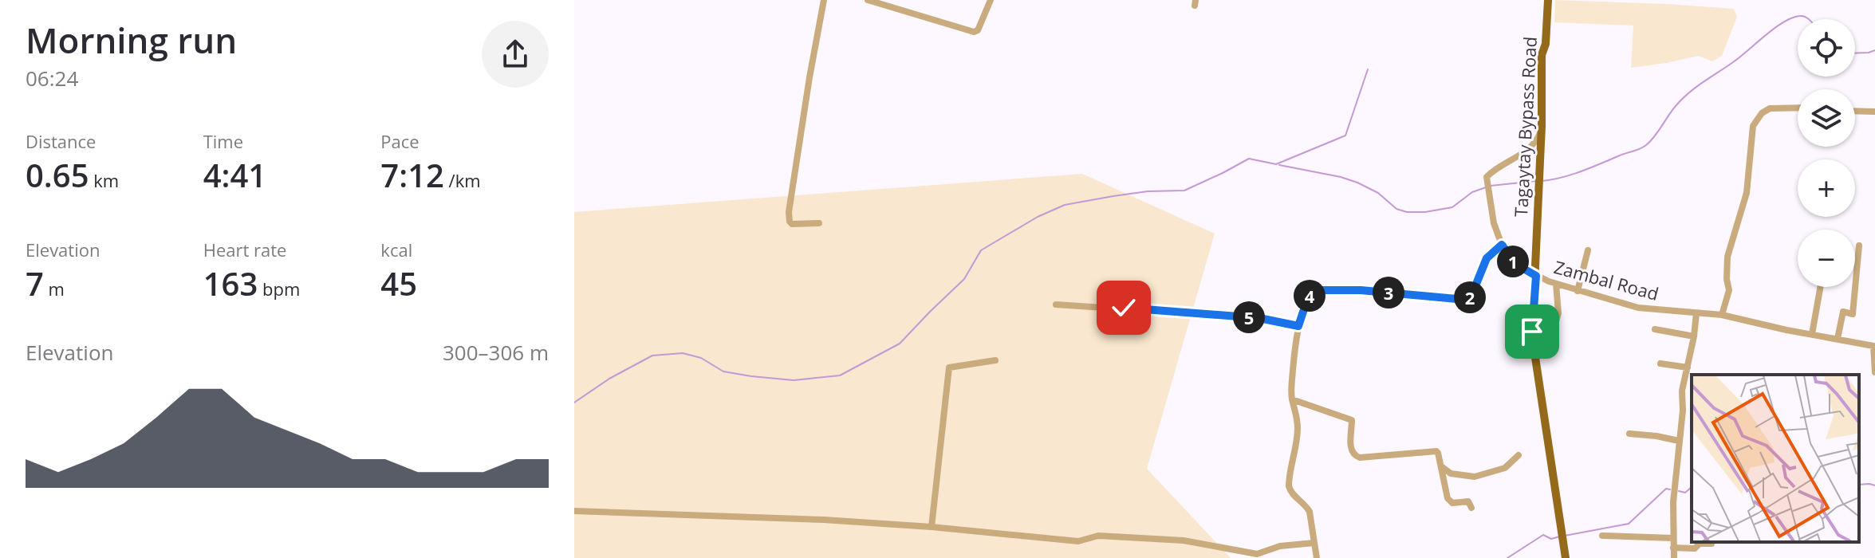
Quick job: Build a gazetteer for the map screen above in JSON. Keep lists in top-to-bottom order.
{
  "streets": {
    "main road": ["Tagaytay Bypass Road"],
    "street": ["Zambal Road"]
  },
  "crossings": [
    ["Tagaytay Bypass Road", "Zambal Road"]
  ],
  "page": {
    "heading": ["Morning run", "06:24"],
    "map_buttons": ["+", "−"],
    "stats": [
      ["Distance", "0.65 km"],
      ["Time", "4:41"],
      ["Pace", "7:12 /km"],
      ["Elevation", "7 m"],
      ["Heart rate", "163 bpm"],
      ["kcal", "45"]
    ],
    "pins": [
      "1",
      "3",
      "4",
      "2",
      "5"
    ],
    "chart": ["Elevation", "300–306 m"]
  }
}
